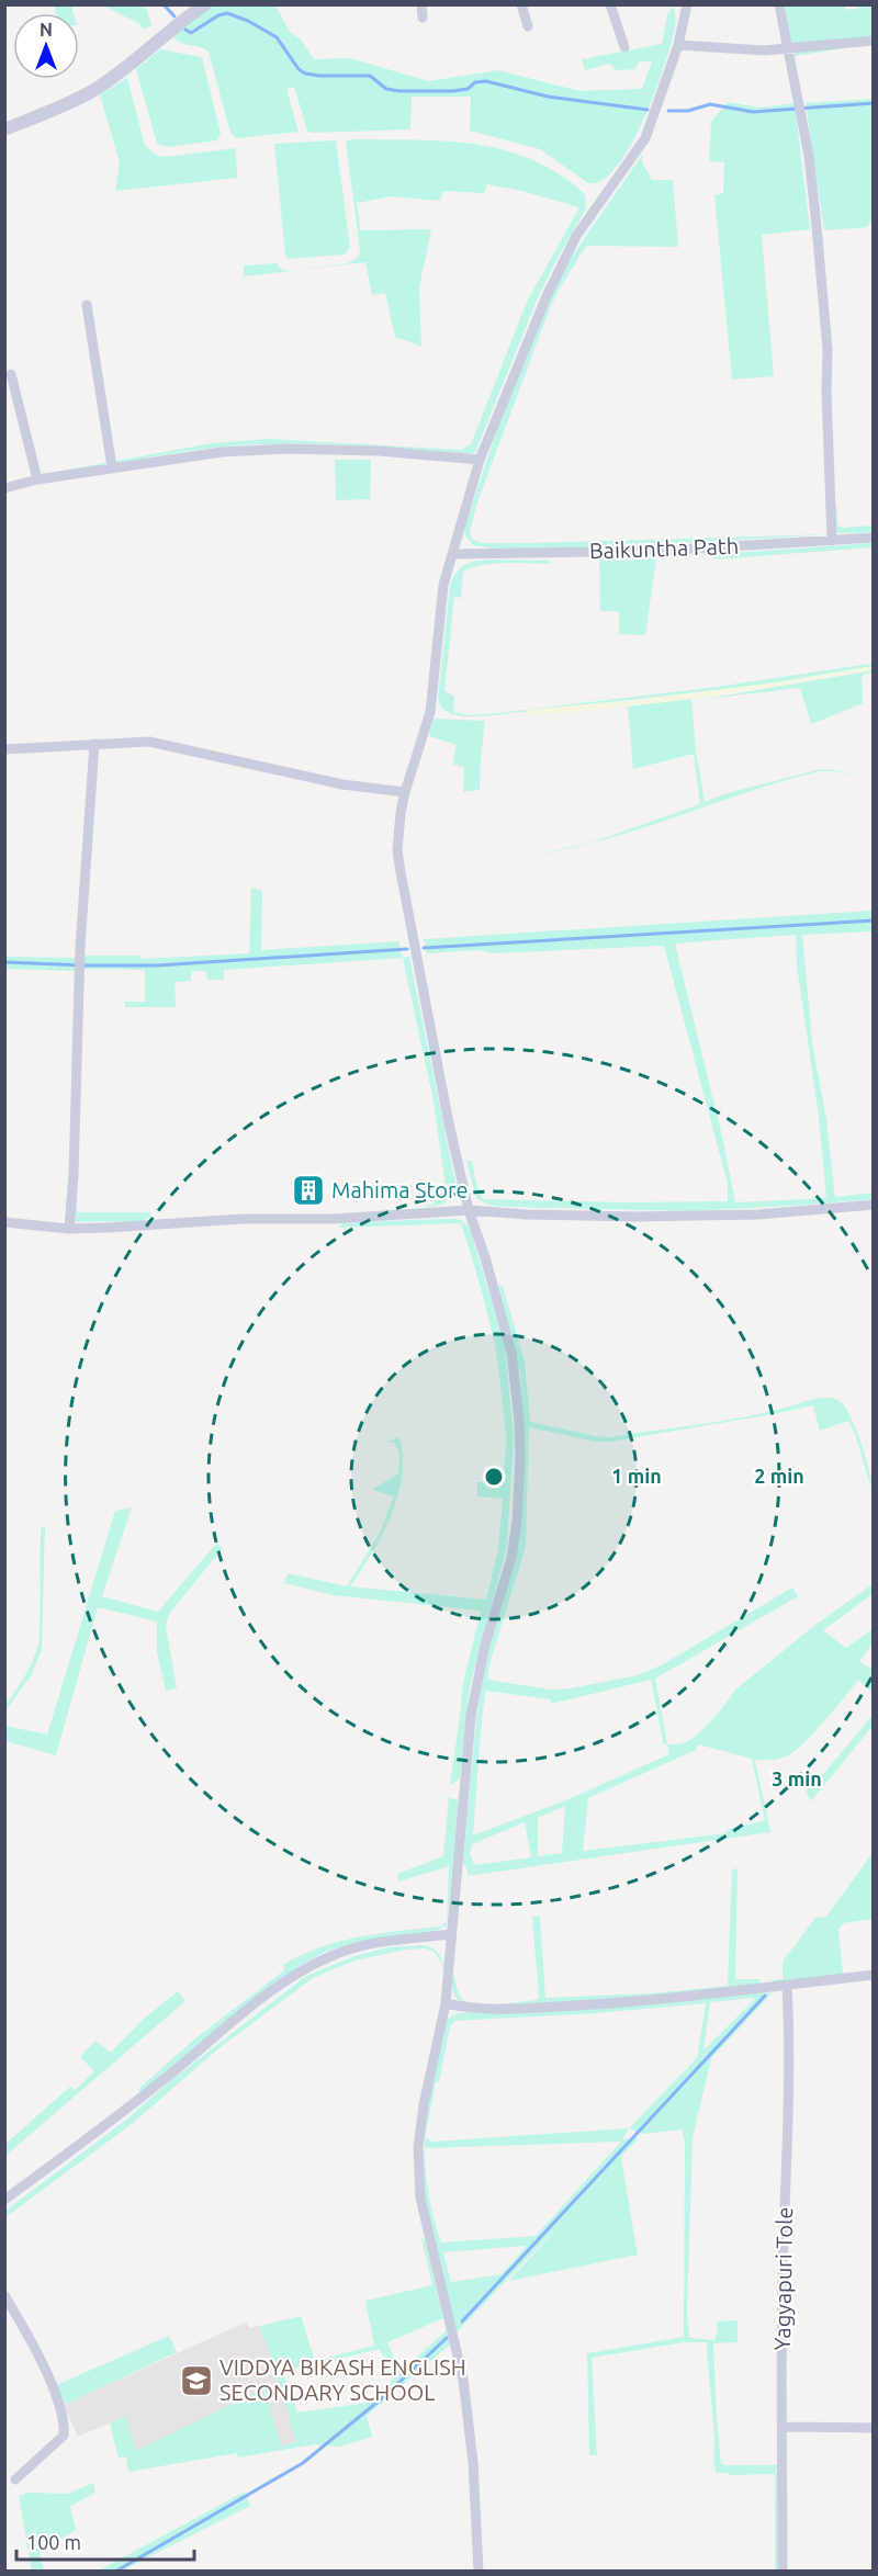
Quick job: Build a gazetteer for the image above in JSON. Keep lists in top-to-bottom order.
{
  "streets": {
    "street": ["Baikuntha Path", "Yagyapuri Tole"]
  },
  "places": {
    "building": ["Mahima Store"],
    "school or university": ["VIDDYA BIKASH ENGLISH SECONDARY SCHOOL"]
  },
  "scale_bar": "100 m",
  "north": "top",
  "rings": ["1 min", "2 min", "3 min"]
}
